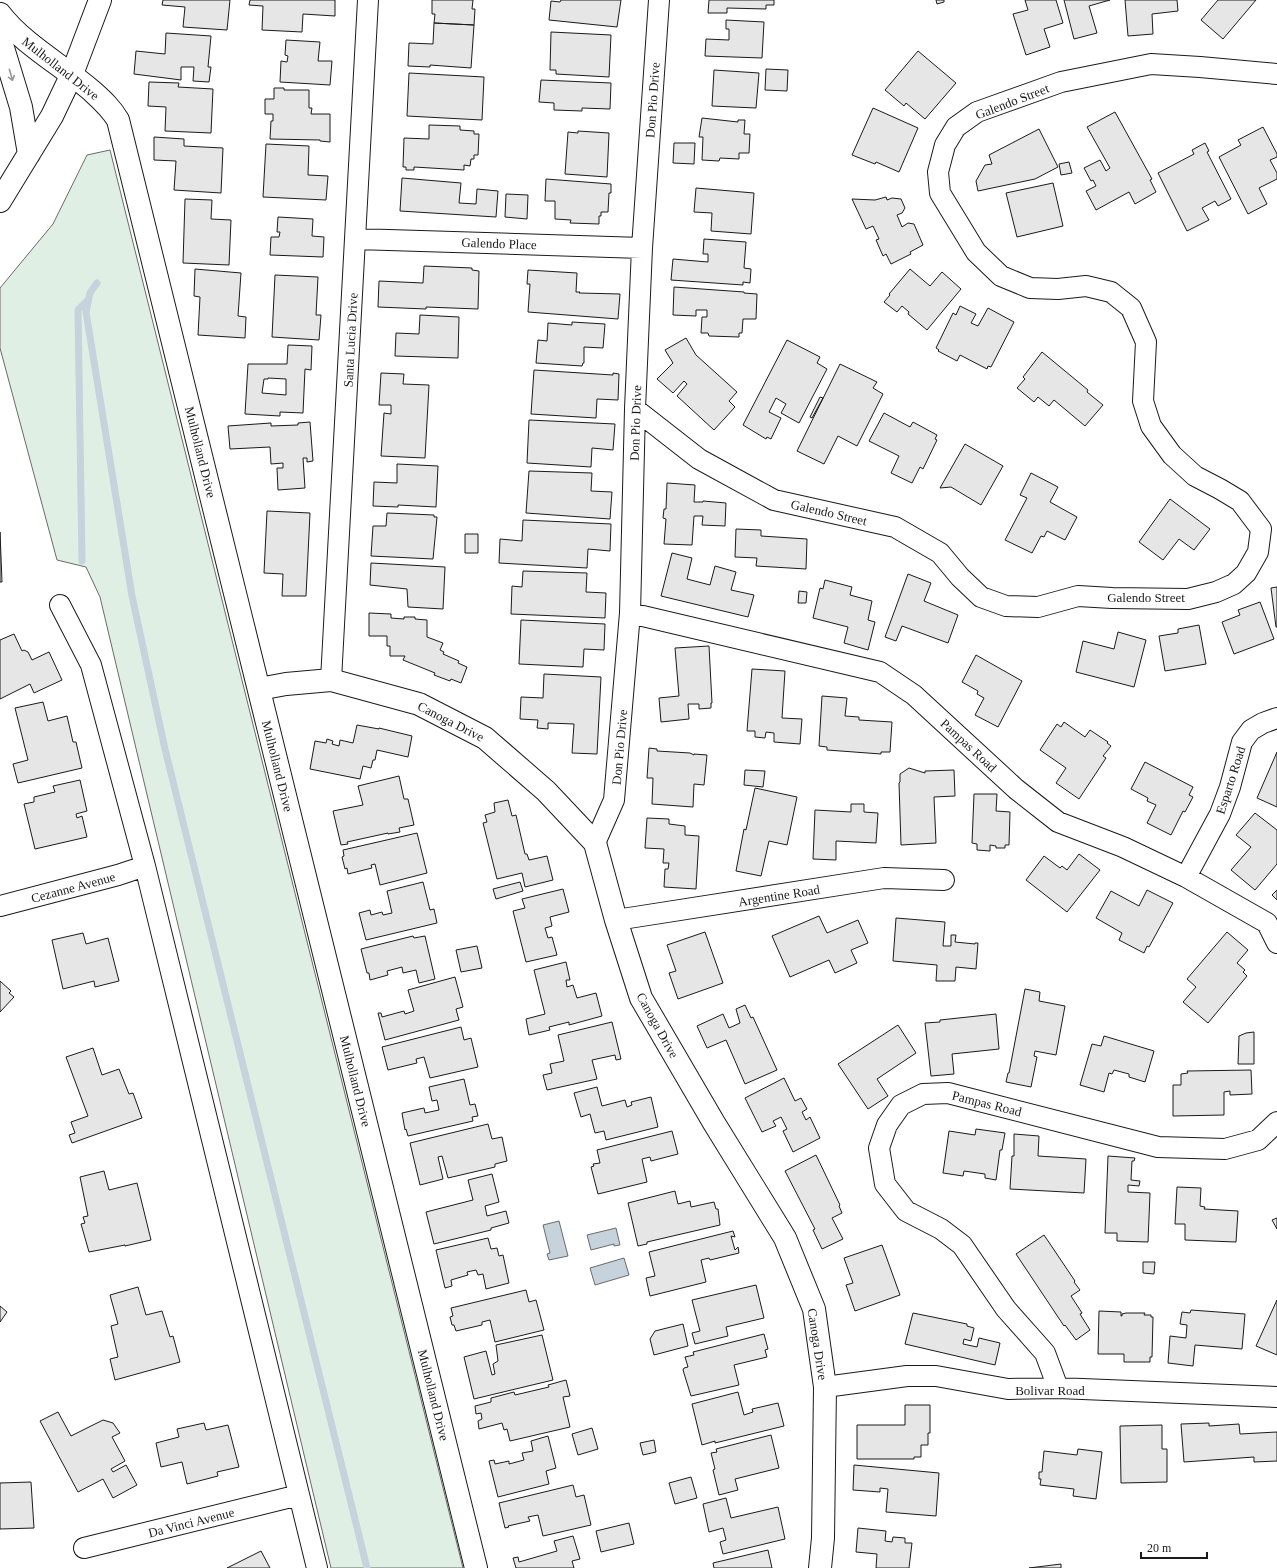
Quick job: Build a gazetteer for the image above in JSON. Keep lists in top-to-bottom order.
{
  "streets": {
    "main road": ["Mulholland Drive", "Canoga Drive"],
    "street": [
      "Don Pio Drive",
      "Galendo Street",
      "Galendo Place",
      "Santa Lucia Drive",
      "Pampas Road",
      "Esparto Road",
      "Cezanne Avenue",
      "Argentine Road",
      "Bolivar Road",
      "Da Vinci Avenue"
    ]
  },
  "crossings": [
    ["Mulholland Drive", "Canoga Drive"],
    ["Don Pio Drive", "Galendo Street"],
    ["Don Pio Drive", "Galendo Place"],
    ["Don Pio Drive", "Canoga Drive"],
    ["Don Pio Drive", "Pampas Road"],
    ["Galendo Place", "Santa Lucia Drive"],
    ["Santa Lucia Drive", "Canoga Drive"],
    ["Canoga Drive", "Argentine Road"],
    ["Canoga Drive", "Bolivar Road"],
    ["Pampas Road", "Esparto Road"],
    ["Pampas Road", "Bolivar Road"]
  ],
  "scale_bar": "20 m"
}
